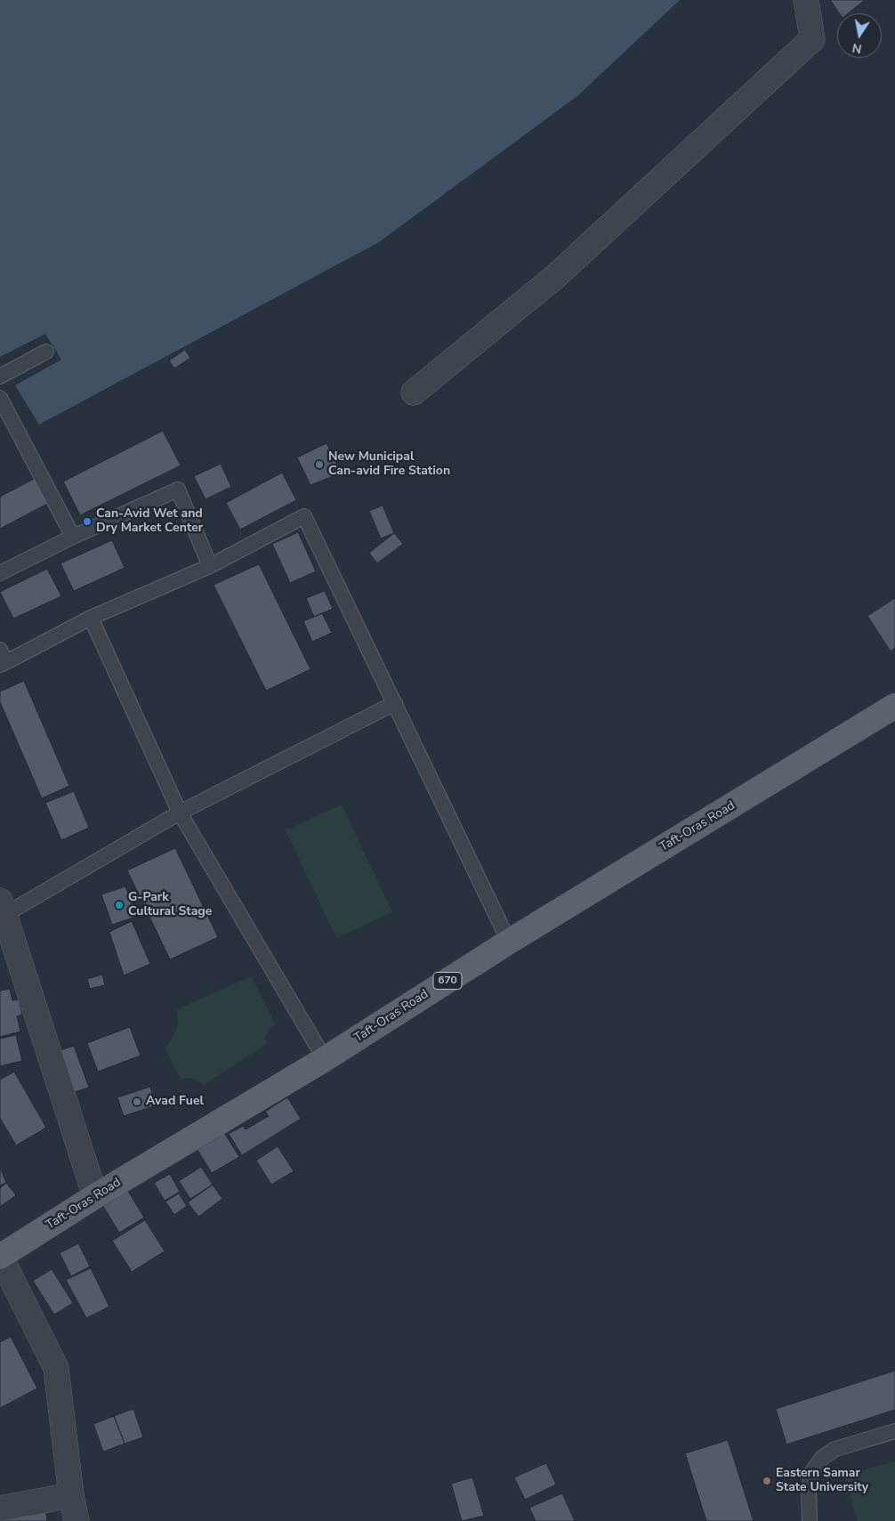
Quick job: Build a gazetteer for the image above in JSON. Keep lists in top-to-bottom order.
{
  "streets": {
    "main road": ["Taft-Oras Road", "670"]
  },
  "places": [
    "New Municipal Can-avid Fire Station",
    "Can-Avid Wet and Dry Market Center",
    "G-Park Cultural Stage",
    "Avad Fuel",
    "Eastern Samar State University"
  ],
  "north": "bottom"
}
